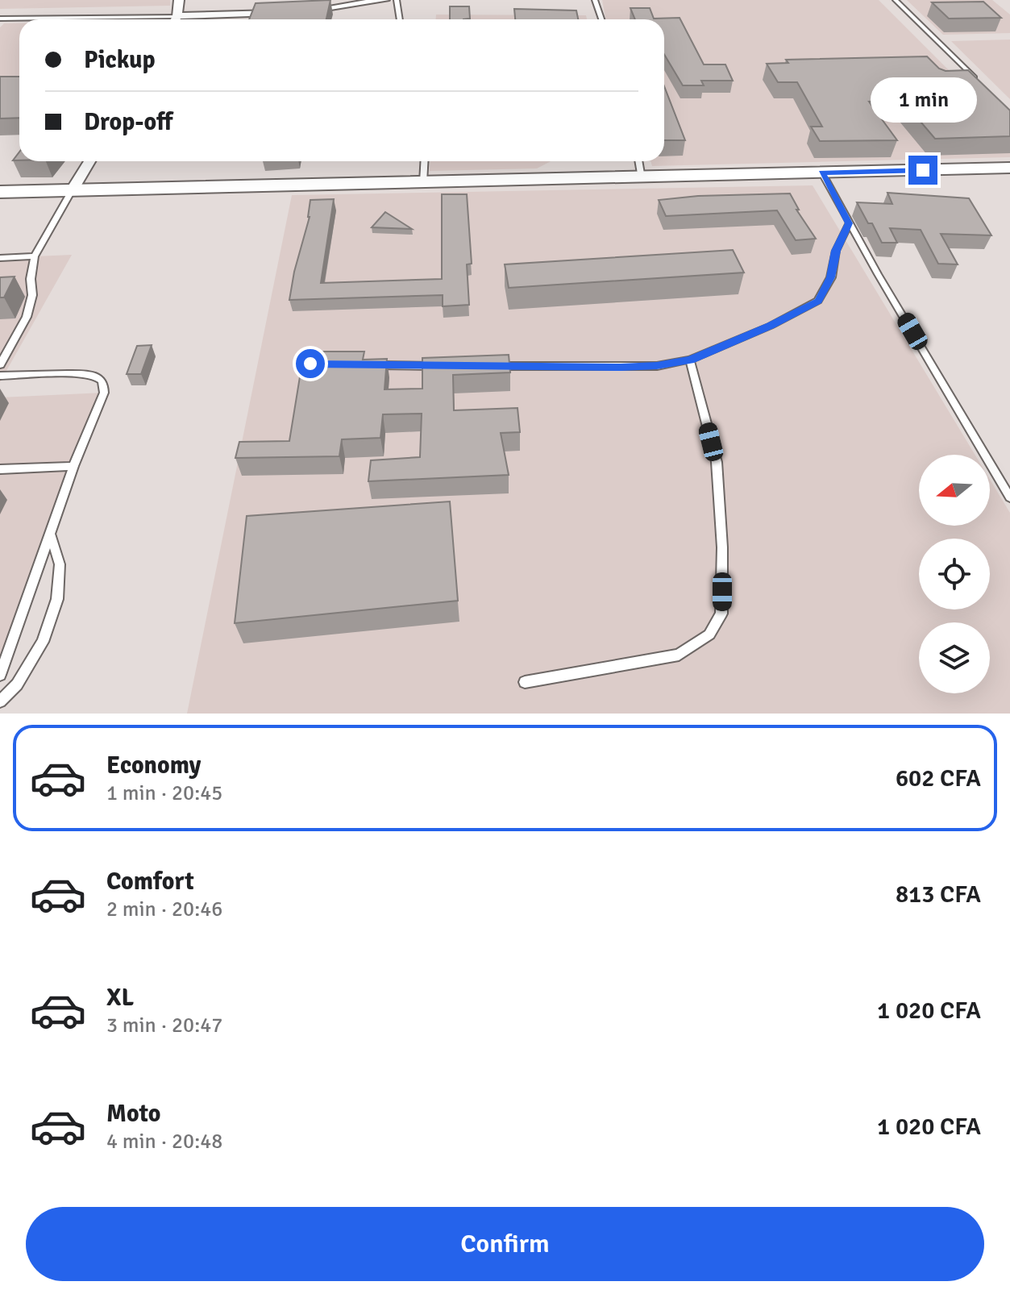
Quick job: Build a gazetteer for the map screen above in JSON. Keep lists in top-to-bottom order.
{
  "north": "left",
  "page": {
    "banner": ["Pickup", "Drop-off"],
    "bubble": "1 min",
    "list": [
      {
        "name": "Economy",
        "note": "1 min · 20:45",
        "value": "602 CFA"
      },
      {
        "name": "Comfort",
        "note": "2 min · 20:46",
        "value": "813 CFA"
      },
      {
        "name": "XL",
        "note": "3 min · 20:47",
        "value": "1 020 CFA"
      },
      {
        "name": "Moto",
        "note": "4 min · 20:48",
        "value": "1 020 CFA"
      }
    ],
    "buttons": "Confirm"
  }
}
